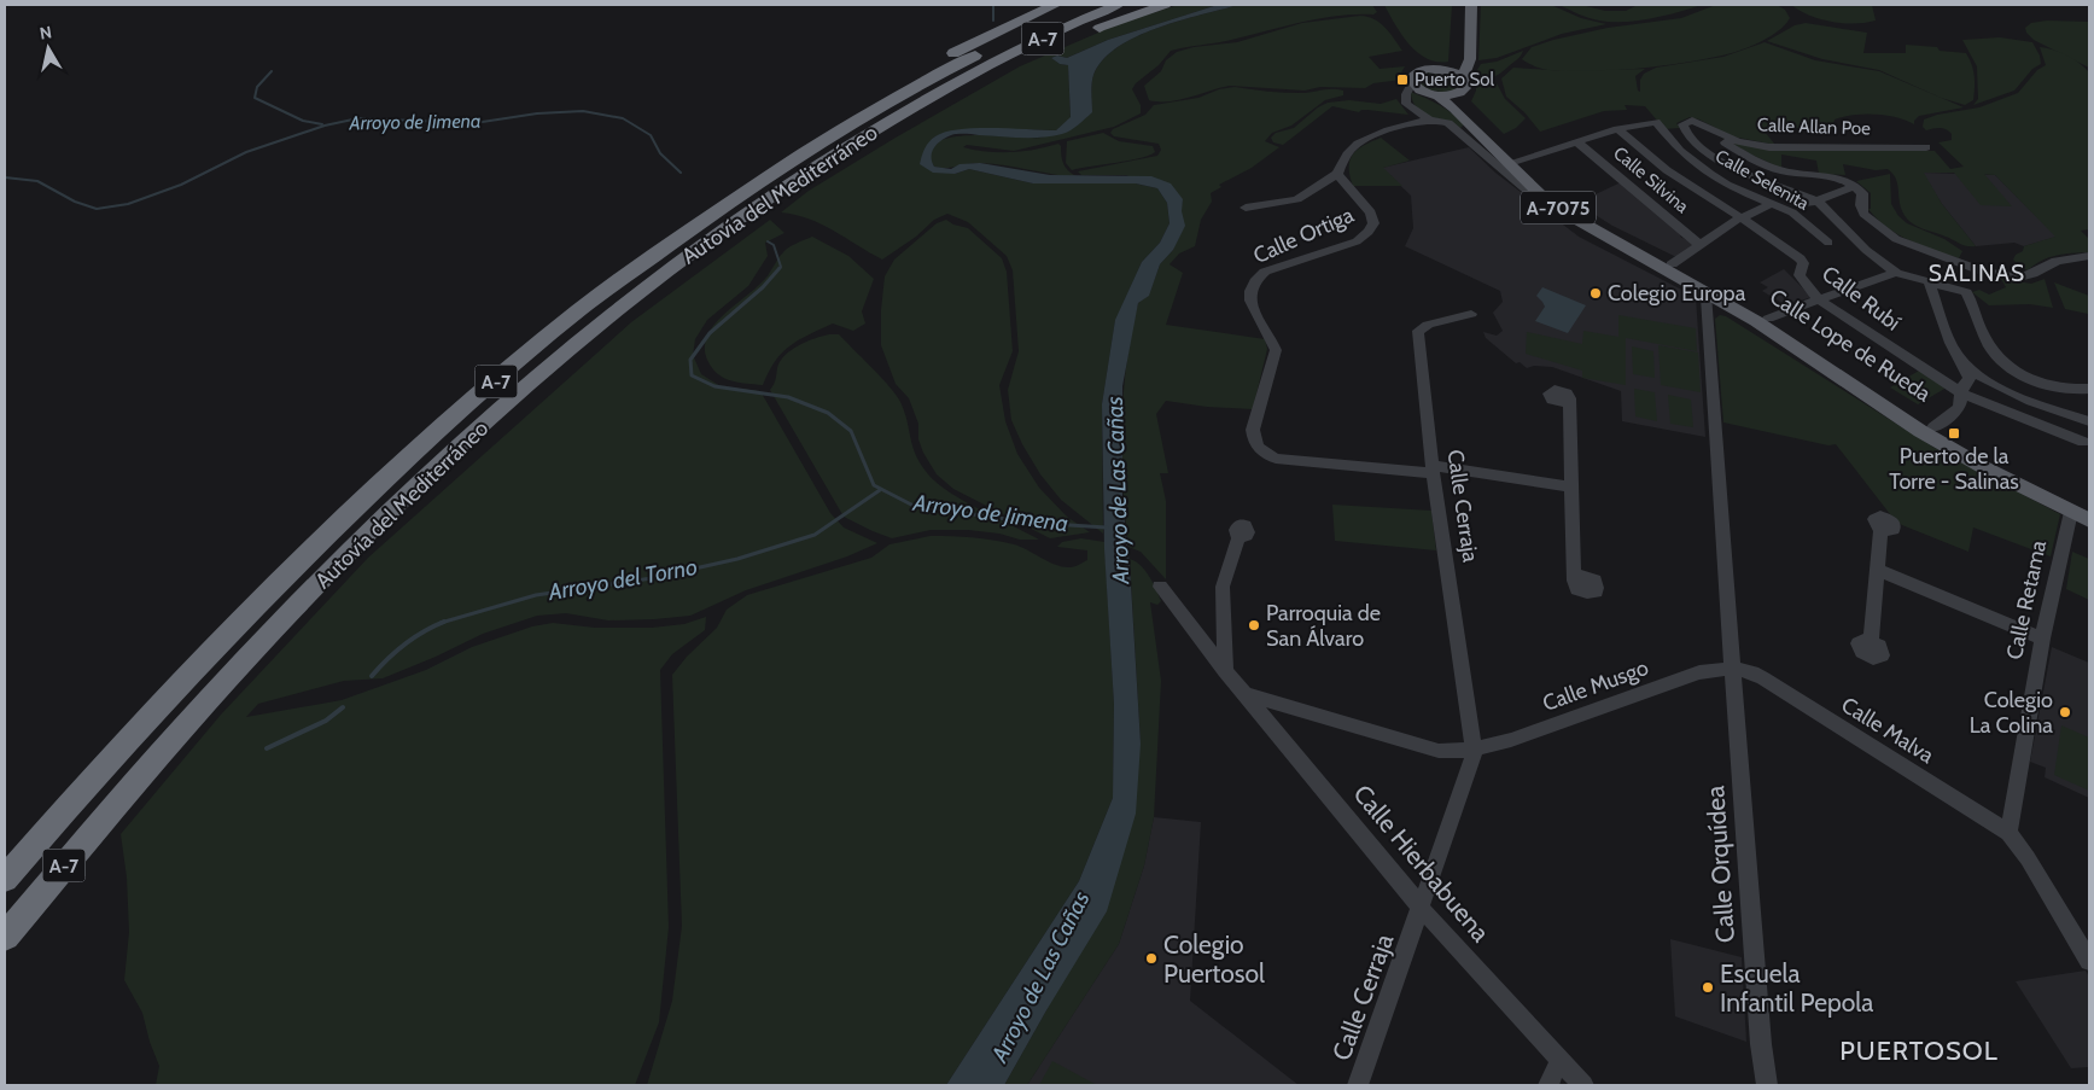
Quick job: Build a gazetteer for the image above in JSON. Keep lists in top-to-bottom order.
{
  "streets": {
    "highway": ["A-7", "Autovía del Mediterráneo"],
    "main road": ["A-7075", "Calle Lope de Rueda"],
    "street": [
      "Calle Allan Poe",
      "Calle Silvina",
      "Calle Selenita",
      "Calle Ortiga",
      "Calle Rubí",
      "Calle Cerraja",
      "Calle Retama",
      "Calle Musgo",
      "Calle Malva",
      "Calle Hierbabuena",
      "Calle Orquídea"
    ]
  },
  "crossings": [
    ["Calle Silvina", "Calle Selenita"],
    ["Calle Selenita", "Calle Rubí"],
    ["Calle Selenita", "Calle Lope de Rueda"],
    ["A-7075", "Calle Lope de Rueda"],
    ["Calle Ortiga", "Calle Lope de Rueda"],
    ["Calle Ortiga", "Calle Cerraja"],
    ["Calle Lope de Rueda", "Calle Retama"],
    ["Calle Lope de Rueda", "Calle Orquídea"],
    ["Calle Cerraja", "Calle Musgo"],
    ["Calle Cerraja", "Calle Hierbabuena"],
    ["Calle Retama", "Calle Malva"],
    ["Calle Musgo", "Calle Malva"],
    ["Calle Musgo", "Calle Hierbabuena"],
    ["Calle Musgo", "Calle Orquídea"],
    ["Calle Malva", "Calle Orquídea"]
  ],
  "districts": ["SALINAS", "PUERTOSOL"],
  "water": ["Arroyo de Jimena", "Arroyo de Las Cañas", "Arroyo del Torno"],
  "places": {
    "transit": ["Puerto Sol", "Puerto de la Torre - Salinas"],
    "other": [
      "Colegio Europa",
      "Parroquia de San Álvaro",
      "Colegio La Colina",
      "Colegio Puertosol",
      "Escuela Infantil Pepola"
    ]
  },
  "north": "top"
}
